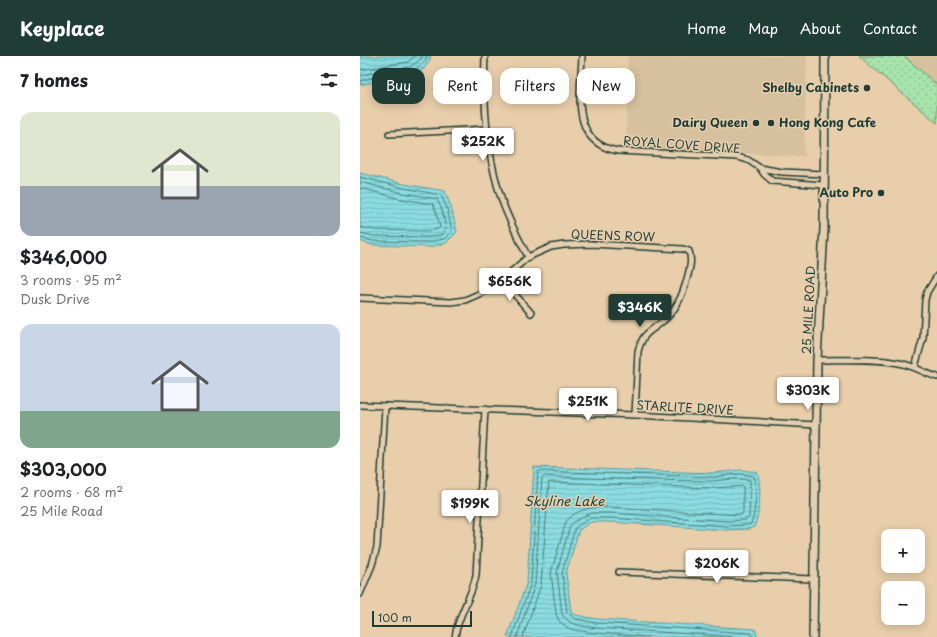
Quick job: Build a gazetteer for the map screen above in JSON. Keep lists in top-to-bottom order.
{
  "streets": {
    "street": [
      "ROYAL COVE DRIVE",
      "QUEENS ROW",
      "25 MILE ROAD",
      "STARLITE DRIVE"
    ]
  },
  "crossings": [
    ["ROYAL COVE DRIVE", "25 MILE ROAD"],
    ["QUEENS ROW", "STARLITE DRIVE"],
    ["25 MILE ROAD", "STARLITE DRIVE"]
  ],
  "water": ["Skyline Lake"],
  "places": [
    "Shelby Cabinets",
    "Dairy Queen",
    "Hong Kong Cafe",
    "Auto Pro"
  ],
  "scale_bar": "100 m",
  "page": {
    "header": "Keyplace",
    "nav": [
      "Home",
      "Map",
      "About",
      "Contact"
    ],
    "heading": "7 homes",
    "chip": [
      "Buy",
      "Rent",
      "Filters",
      "New"
    ],
    "list": [
      {
        "name": "$346,000",
        "note": "3 rooms · 95 m² · Dusk Drive"
      },
      {
        "name": "$303,000",
        "note": "2 rooms · 68 m² · 25 Mile Road"
      }
    ],
    "price": [
      "$252K",
      "$656K",
      "$346K",
      "$303K",
      "$251K",
      "$199K",
      "$206K"
    ],
    "map_buttons": ["+", "−"],
    "scale": "100 m"
  }
}
